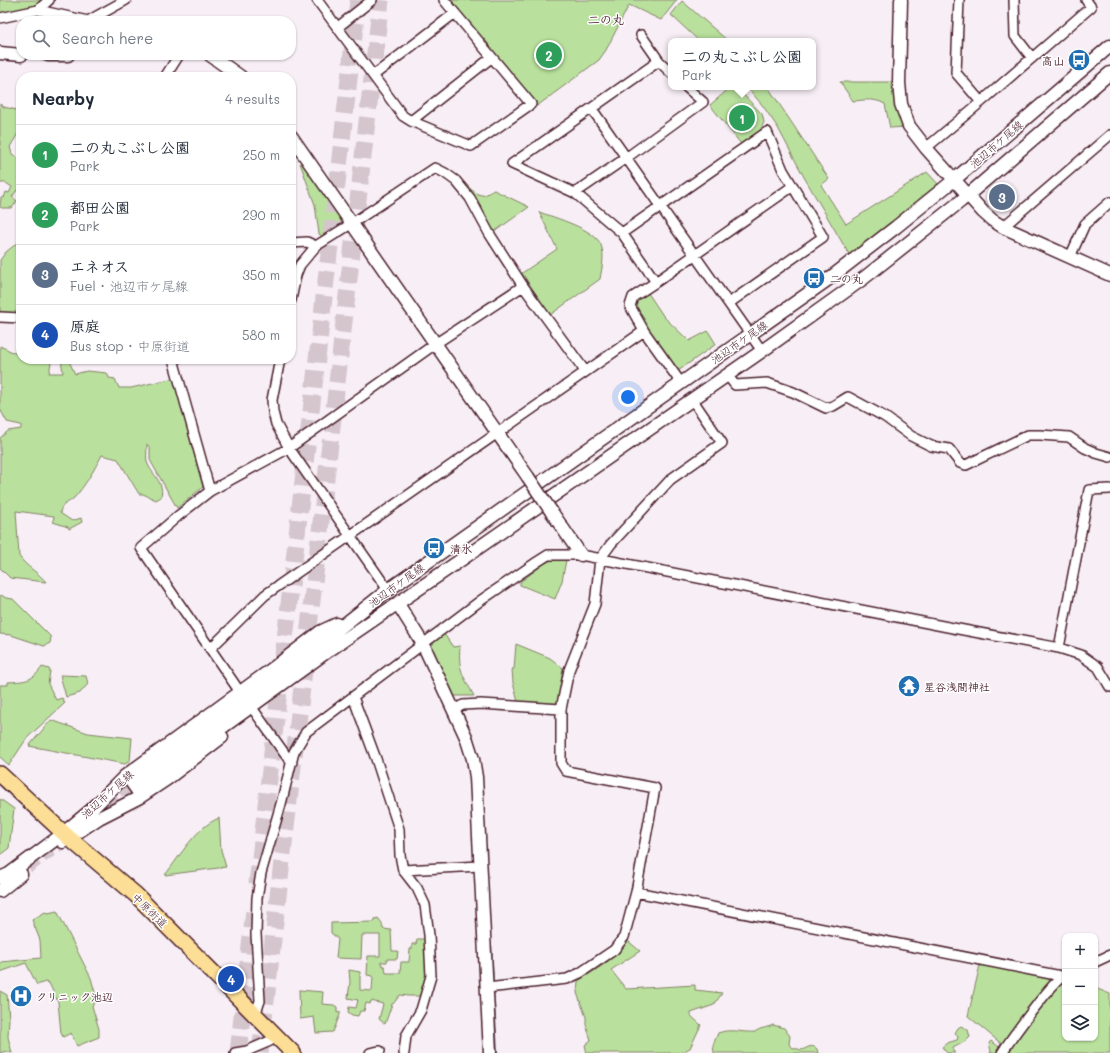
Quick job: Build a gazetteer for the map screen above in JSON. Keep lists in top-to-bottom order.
{
  "streets": {
    "main road": ["中原街道"],
    "street": ["池辺市ケ尾線"]
  },
  "crossings": [
    ["池辺市ケ尾線", "中原街道"]
  ],
  "districts": ["二の丸"],
  "places": {
    "bus stop": ["高山", "二の丸", "清水"],
    "temple": ["星谷浅間神社"],
    "hospital": ["クリニック池辺"]
  },
  "page": {
    "search": "Search here",
    "popup": ["二の丸こぶし公園", "Park"],
    "pins": [
      "2",
      "1",
      "3",
      "4"
    ],
    "heading": ["Nearby", "4 results"],
    "list": [
      {
        "mark": "1",
        "name": "二の丸こぶし公園",
        "note": "Park",
        "value": "250 m"
      },
      {
        "mark": "2",
        "name": "都田公園",
        "note": "Park",
        "value": "290 m"
      },
      {
        "mark": "3",
        "name": "エネオス",
        "note": "Fuel · 池辺市ケ尾線",
        "value": "350 m"
      },
      {
        "mark": "4",
        "name": "原庭",
        "note": "Bus stop · 中原街道",
        "value": "580 m"
      }
    ],
    "map_buttons": ["+", "−"]
  }
}
